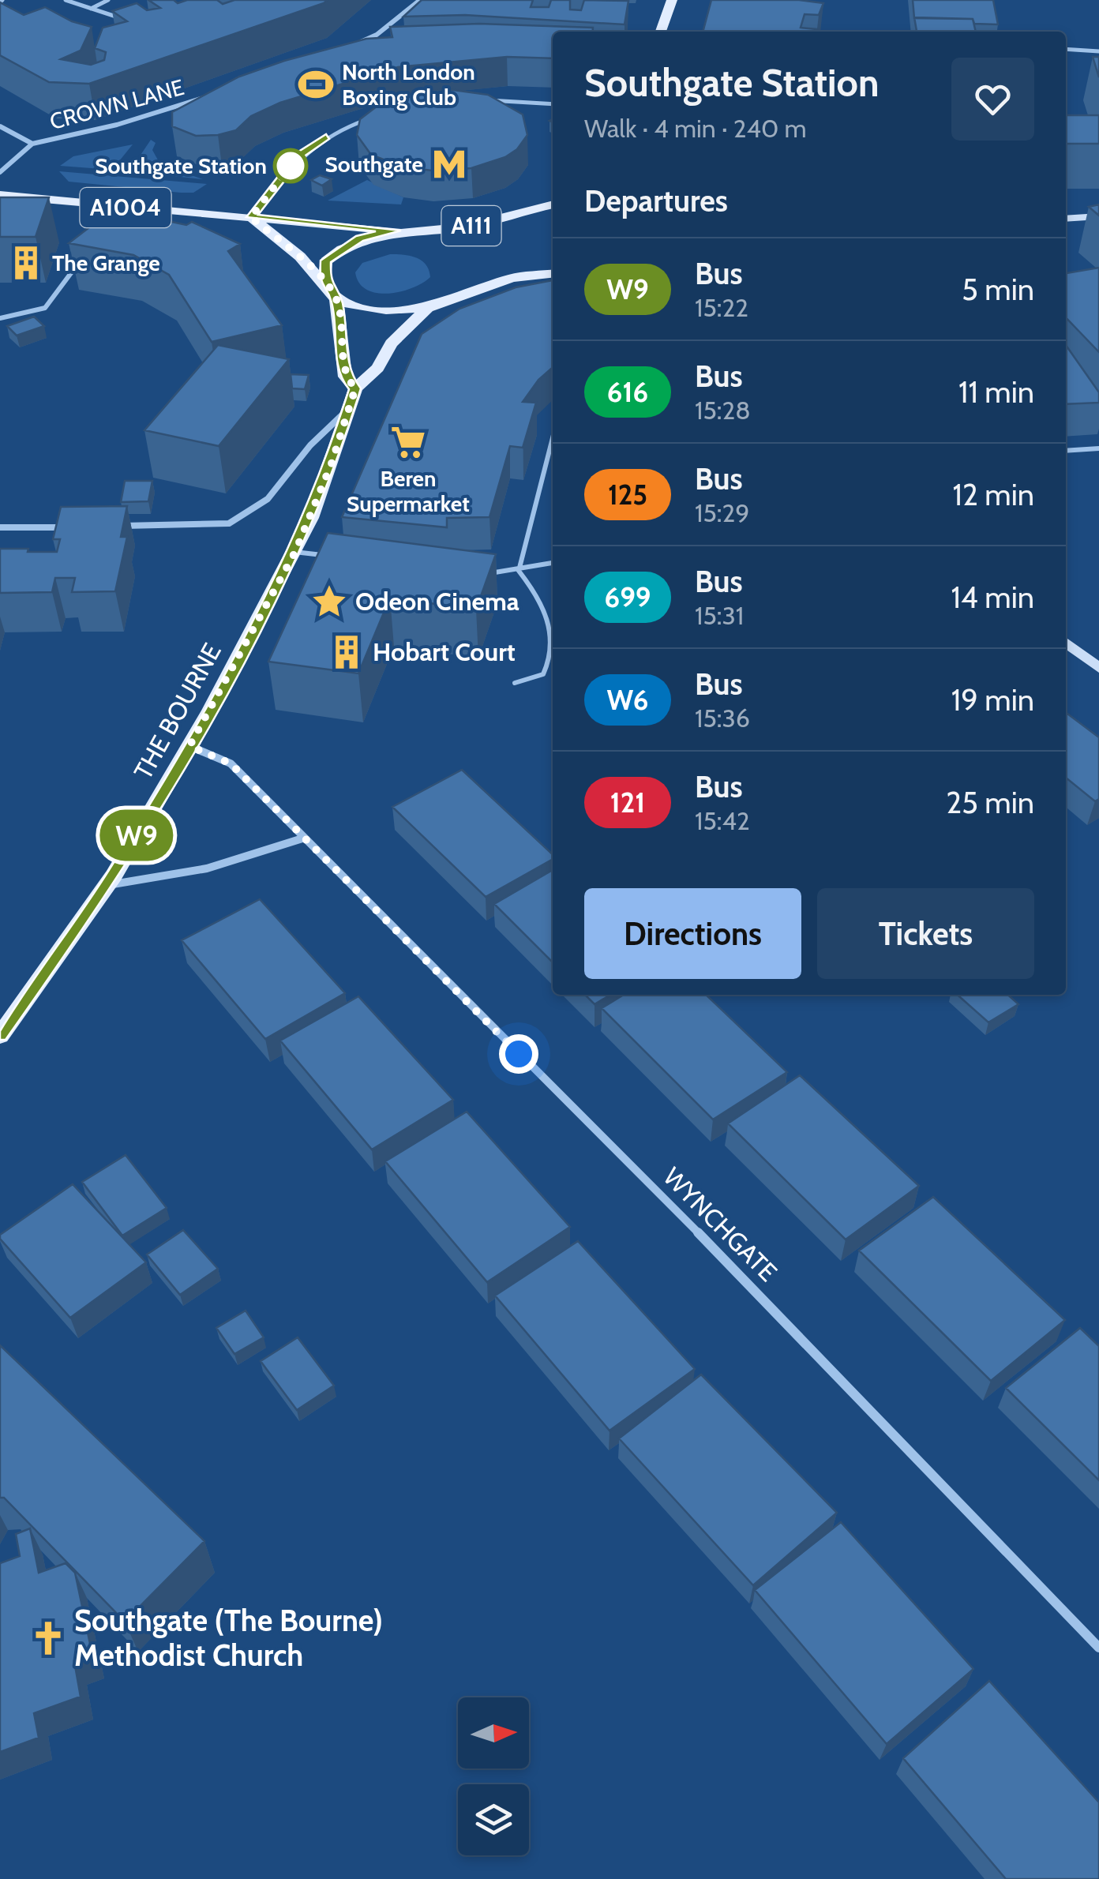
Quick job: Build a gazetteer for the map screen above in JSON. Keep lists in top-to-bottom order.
{
  "streets": {
    "main road": ["A1004", "A111", "THE BOURNE"],
    "street": ["CROWN LANE", "WYNCHGATE"]
  },
  "crossings": [
    ["A1004", "A111"],
    ["A111", "THE BOURNE"],
    ["THE BOURNE", "WYNCHGATE"]
  ],
  "places": {
    "sports": ["North London Boxing Club"],
    "metro station": ["Southgate"],
    "other": ["Southgate Station"],
    "building": ["The Grange", "Hobart Court"],
    "supermarket": ["Beren Supermarket"],
    "place": ["Odeon Cinema"],
    "church": ["Southgate (The Bourne) Methodist Church"]
  },
  "lines": ["bus line W9"],
  "north": "right",
  "page": {
    "on_map": "W9",
    "heading": [
      ["Southgate Station", "Walk · 4 min · 240 m"],
      "Departures"
    ],
    "list": [
      {
        "mark": "W9",
        "name": "Bus",
        "note": "15:22",
        "value": "5 min"
      },
      {
        "mark": "616",
        "name": "Bus",
        "note": "15:28",
        "value": "11 min"
      },
      {
        "mark": "125",
        "name": "Bus",
        "note": "15:29",
        "value": "12 min"
      },
      {
        "mark": "699",
        "name": "Bus",
        "note": "15:31",
        "value": "14 min"
      },
      {
        "mark": "W6",
        "name": "Bus",
        "note": "15:36",
        "value": "19 min"
      },
      {
        "mark": "121",
        "name": "Bus",
        "note": "15:42",
        "value": "25 min"
      }
    ],
    "buttons": ["Directions", "Tickets"]
  }
}
